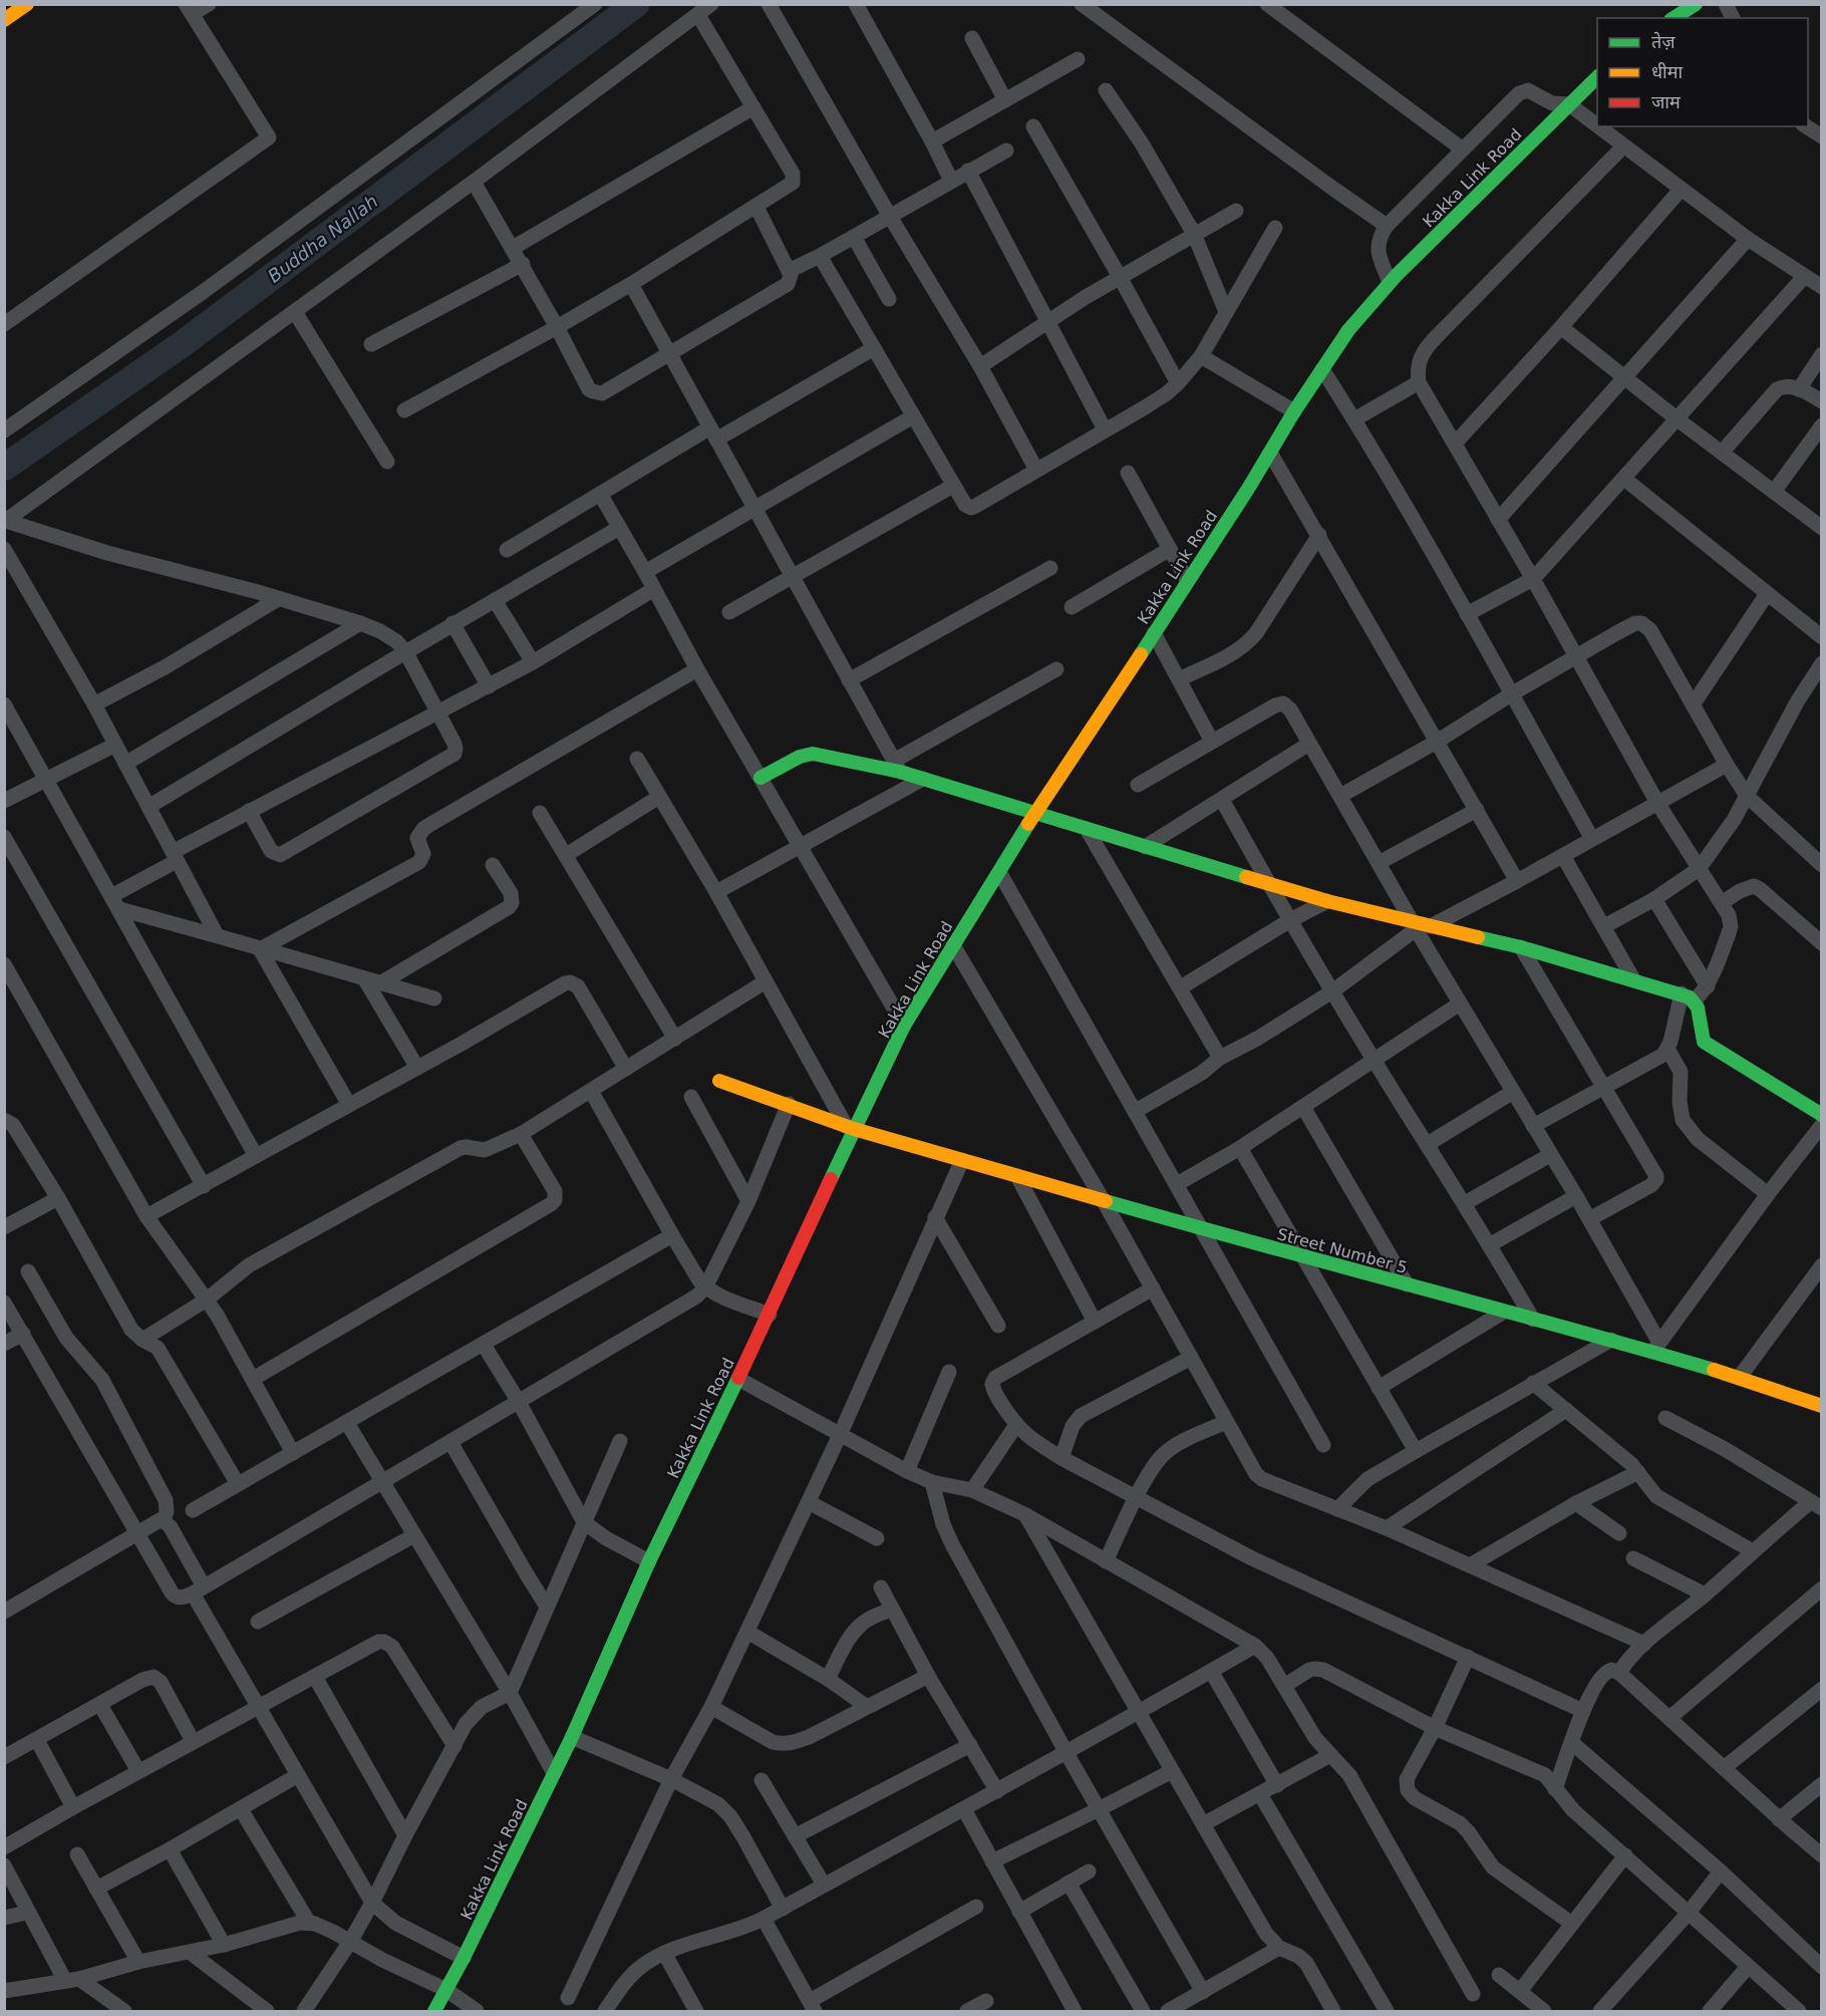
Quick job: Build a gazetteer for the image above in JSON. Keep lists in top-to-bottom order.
{
  "streets": {
    "street": ["Kakka Link Road", "Street Number 5"]
  },
  "crossings": [
    ["Kakka Link Road", "Street Number 5"]
  ],
  "water": ["Buddha Nallah"],
  "legend": ["तेज़", "धीमा", "जाम"]
}
